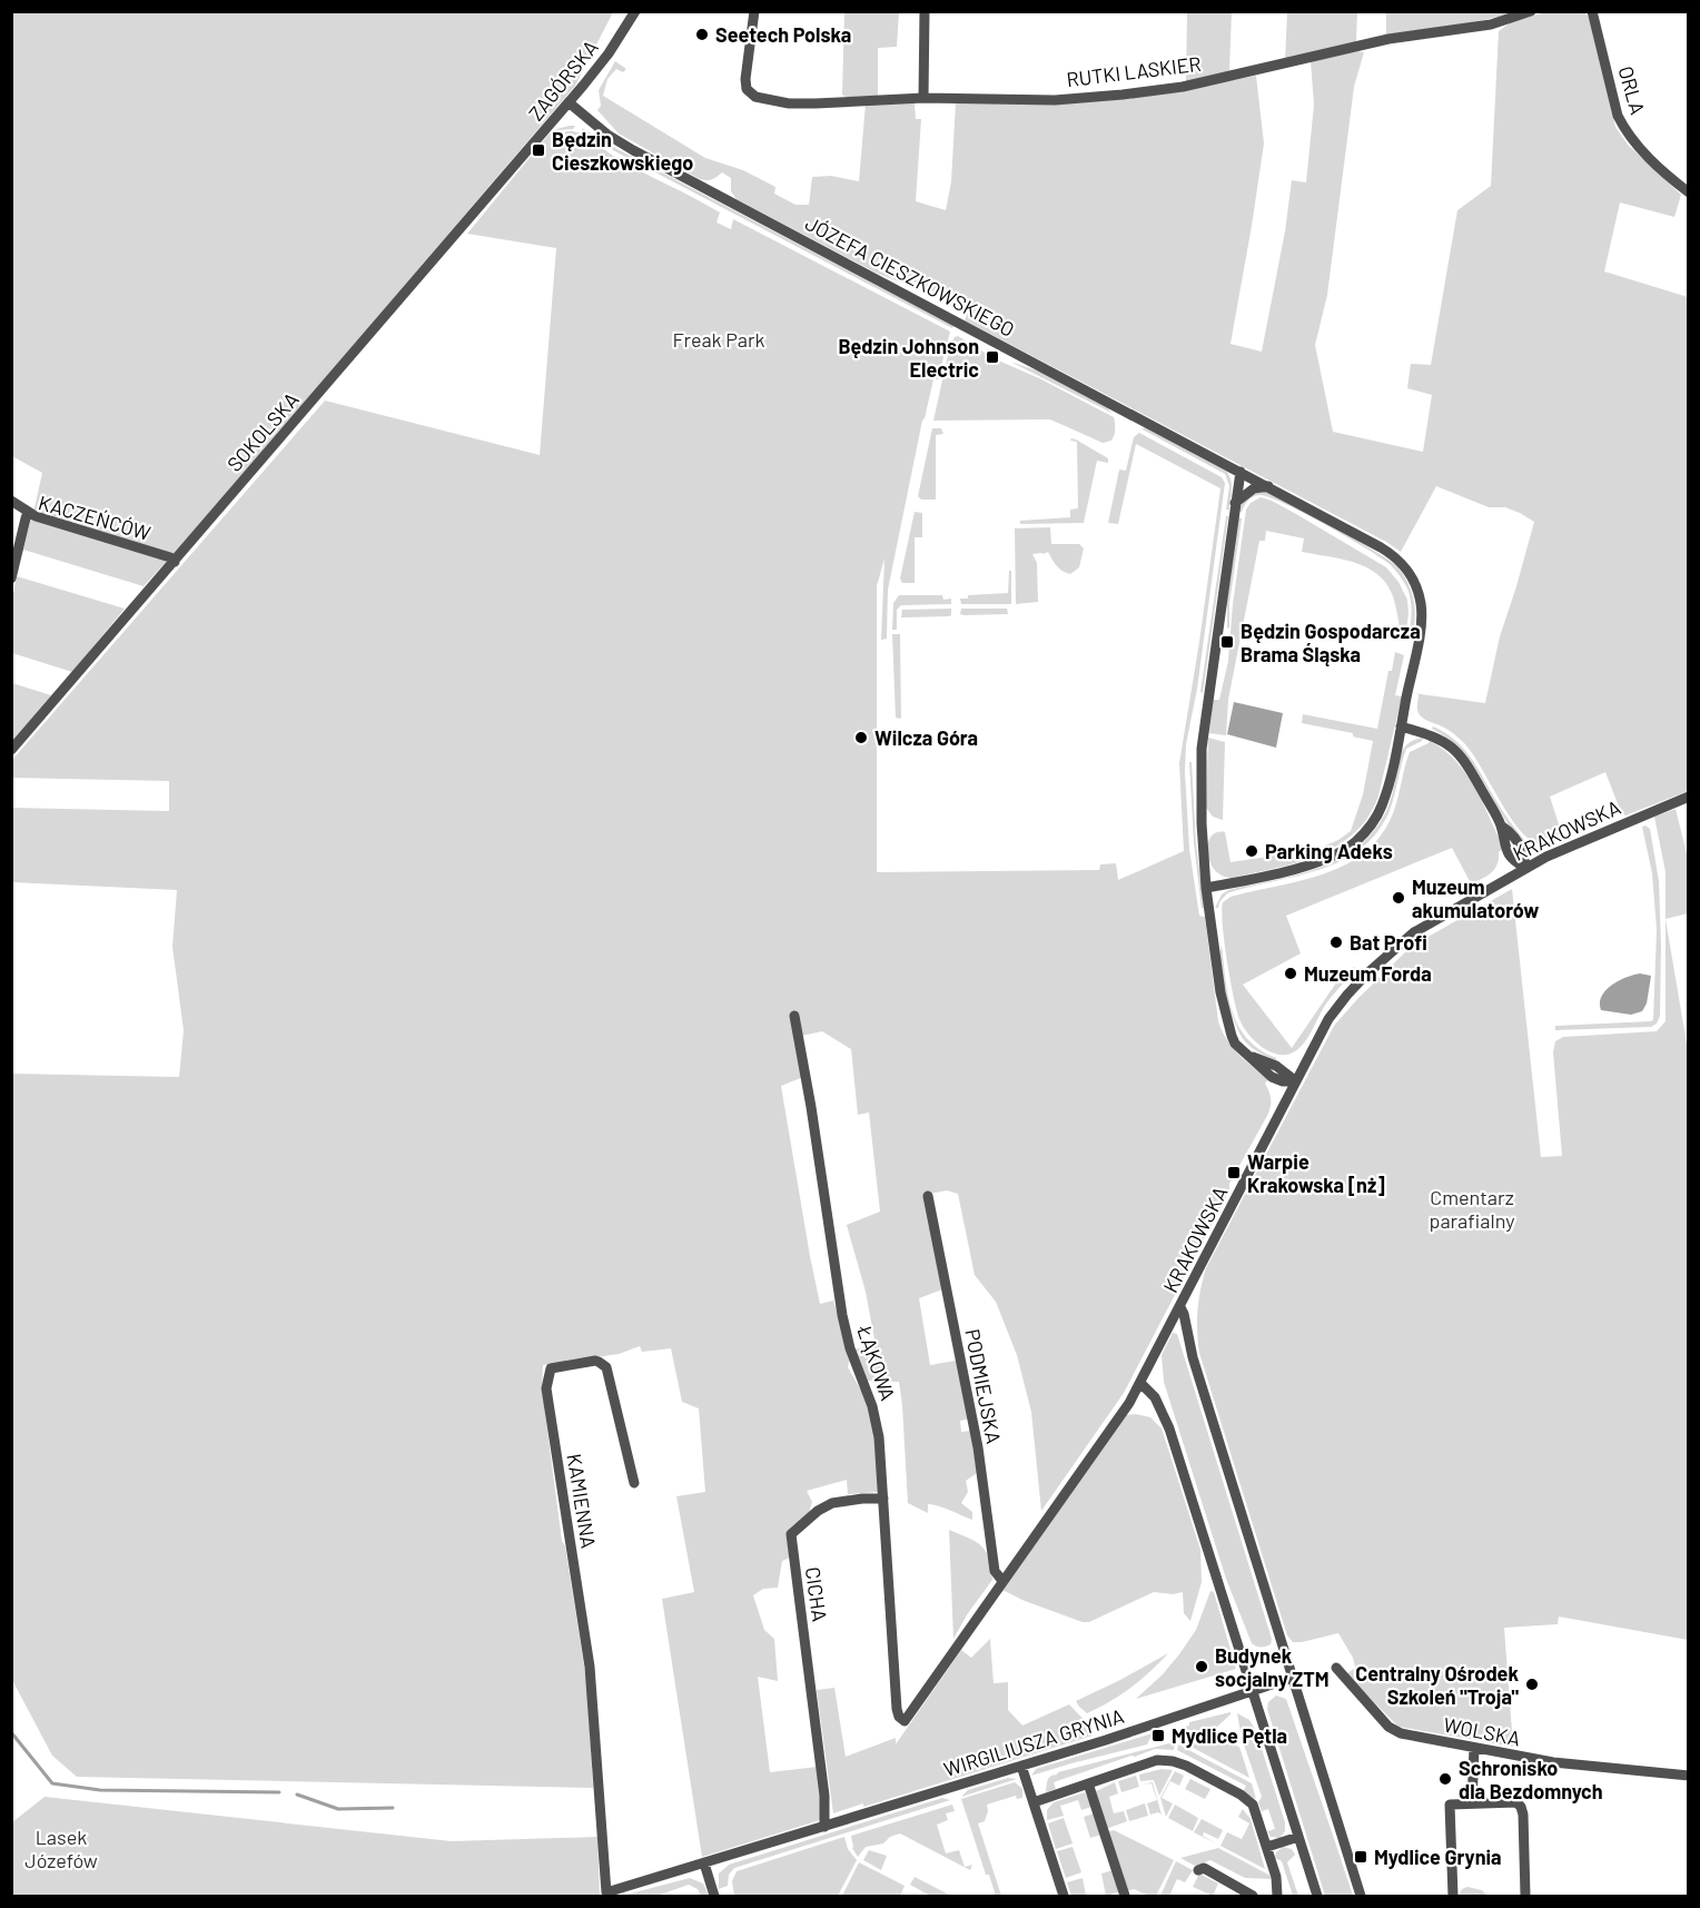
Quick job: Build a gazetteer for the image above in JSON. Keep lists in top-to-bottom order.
{
  "streets": {
    "street": [
      "RUTKI LASKIER",
      "ZAGÓRSKA",
      "ORLA",
      "JÓZEFA CIESZKOWSKIEGO",
      "SOKOLSKA",
      "KACZEŃCÓW",
      "KRAKOWSKA",
      "ŁĄKOWA",
      "PODMIEJSKA",
      "KAMIENNA",
      "CICHA",
      "WOLSKA",
      "WIRGILIUSZA GRYNIA"
    ]
  },
  "crossings": [
    ["ZAGÓRSKA", "JÓZEFA CIESZKOWSKIEGO"],
    ["ZAGÓRSKA", "SOKOLSKA"],
    ["SOKOLSKA", "KACZEŃCÓW"],
    ["KRAKOWSKA", "ŁĄKOWA"],
    ["KRAKOWSKA", "PODMIEJSKA"],
    ["ŁĄKOWA", "CICHA"],
    ["KAMIENNA", "WIRGILIUSZA GRYNIA"],
    ["CICHA", "WIRGILIUSZA GRYNIA"]
  ],
  "parks": ["Freak Park", "Cmentarz parafialny", "Lasek Józefów"],
  "places": {
    "other": [
      "Seetech Polska",
      "Wilcza Góra",
      "Parking Adeks",
      "Muzeum akumulatorów",
      "Bat Profi",
      "Muzeum Forda",
      "Budynek socjalny ZTM",
      "Centralny Ośrodek Szkoleń \"Troja\"",
      "Schronisko dla Bezdomnych"
    ],
    "transit": [
      "Będzin Cieszkowskiego",
      "Będzin Johnson Electric",
      "Będzin Gospodarcza Brama Śląska",
      "Warpie Krakowska [nż]",
      "Mydlice Pętla",
      "Mydlice Grynia"
    ]
  }
}
